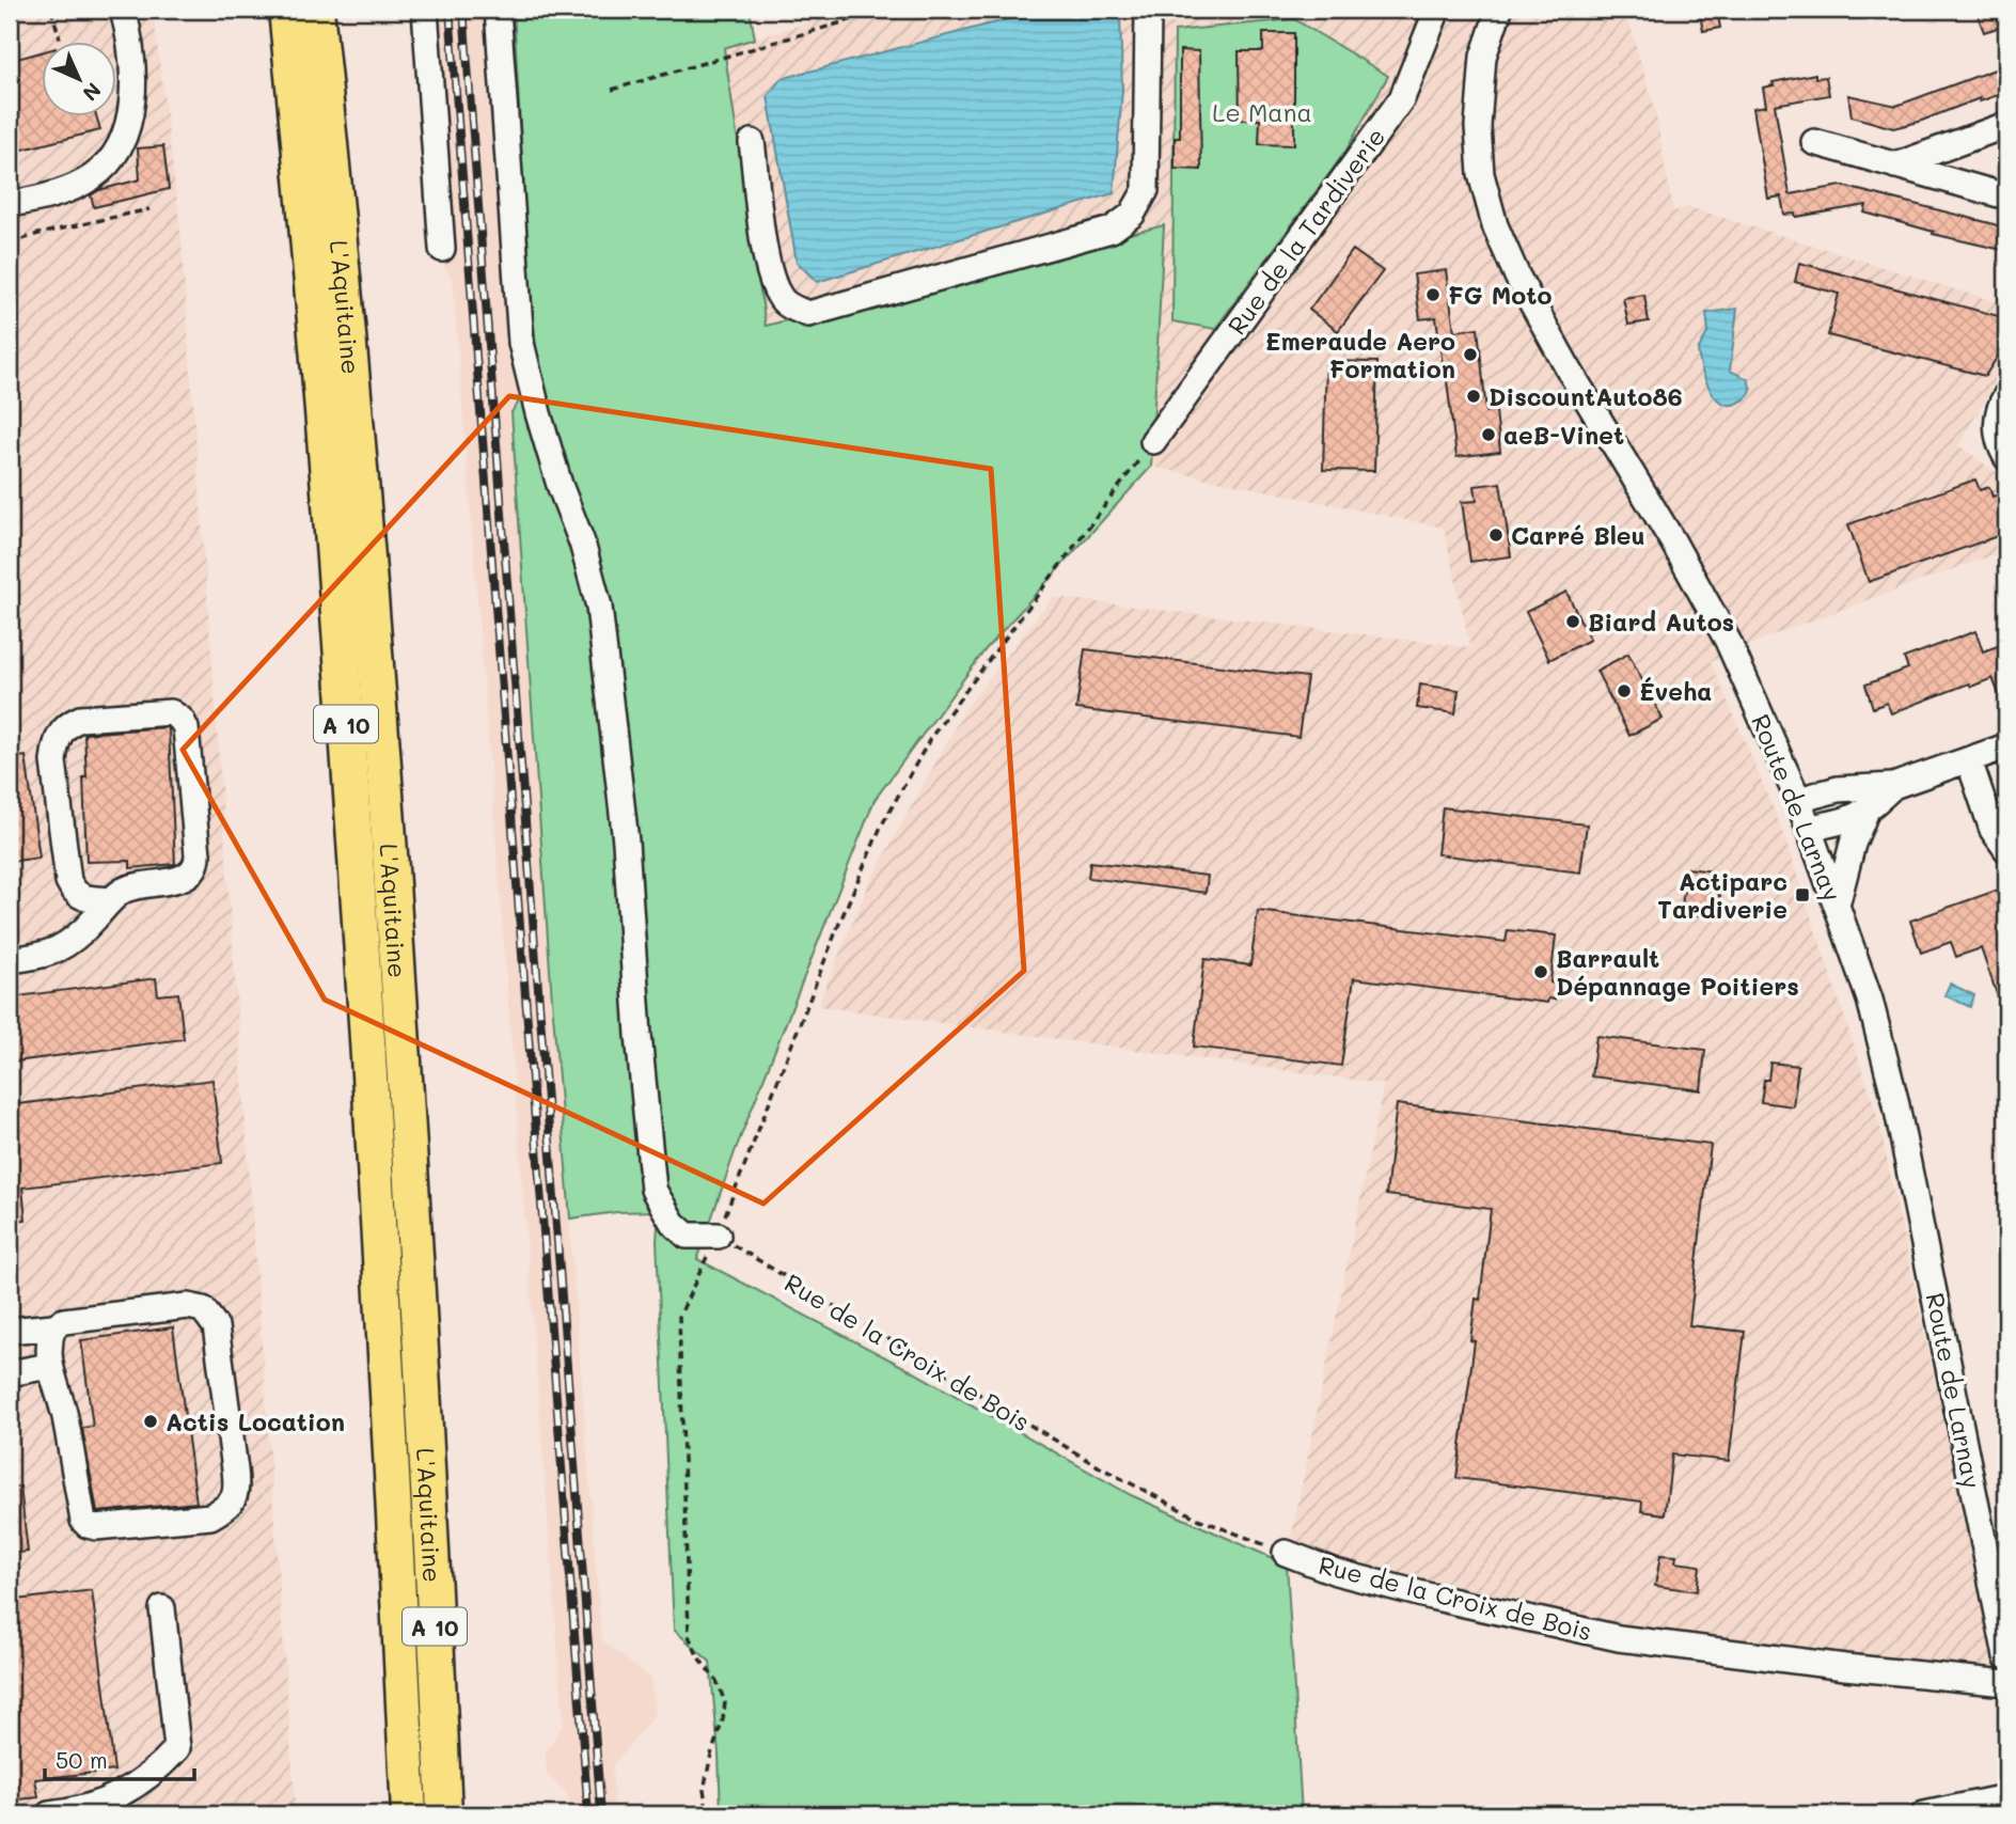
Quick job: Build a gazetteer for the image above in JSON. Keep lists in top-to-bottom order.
{
  "streets": {
    "highway": ["L'Aquitaine", "A 10"],
    "street": ["Rue de la Tardiverie", "Route de Larnay", "Rue de la Croix de Bois"]
  },
  "parks": ["Le Mana"],
  "places": {
    "other": [
      "FG Moto",
      "Emeraude Aero Formation",
      "DiscountAuto86",
      "aeB-Vinet",
      "Carré Bleu",
      "Biard Autos",
      "Éveha",
      "Barrault Dépannage Poitiers",
      "Actis Location"
    ],
    "transit": ["Actiparc Tardiverie"]
  },
  "scale_bar": "50 m",
  "north": "bottom right"
}
